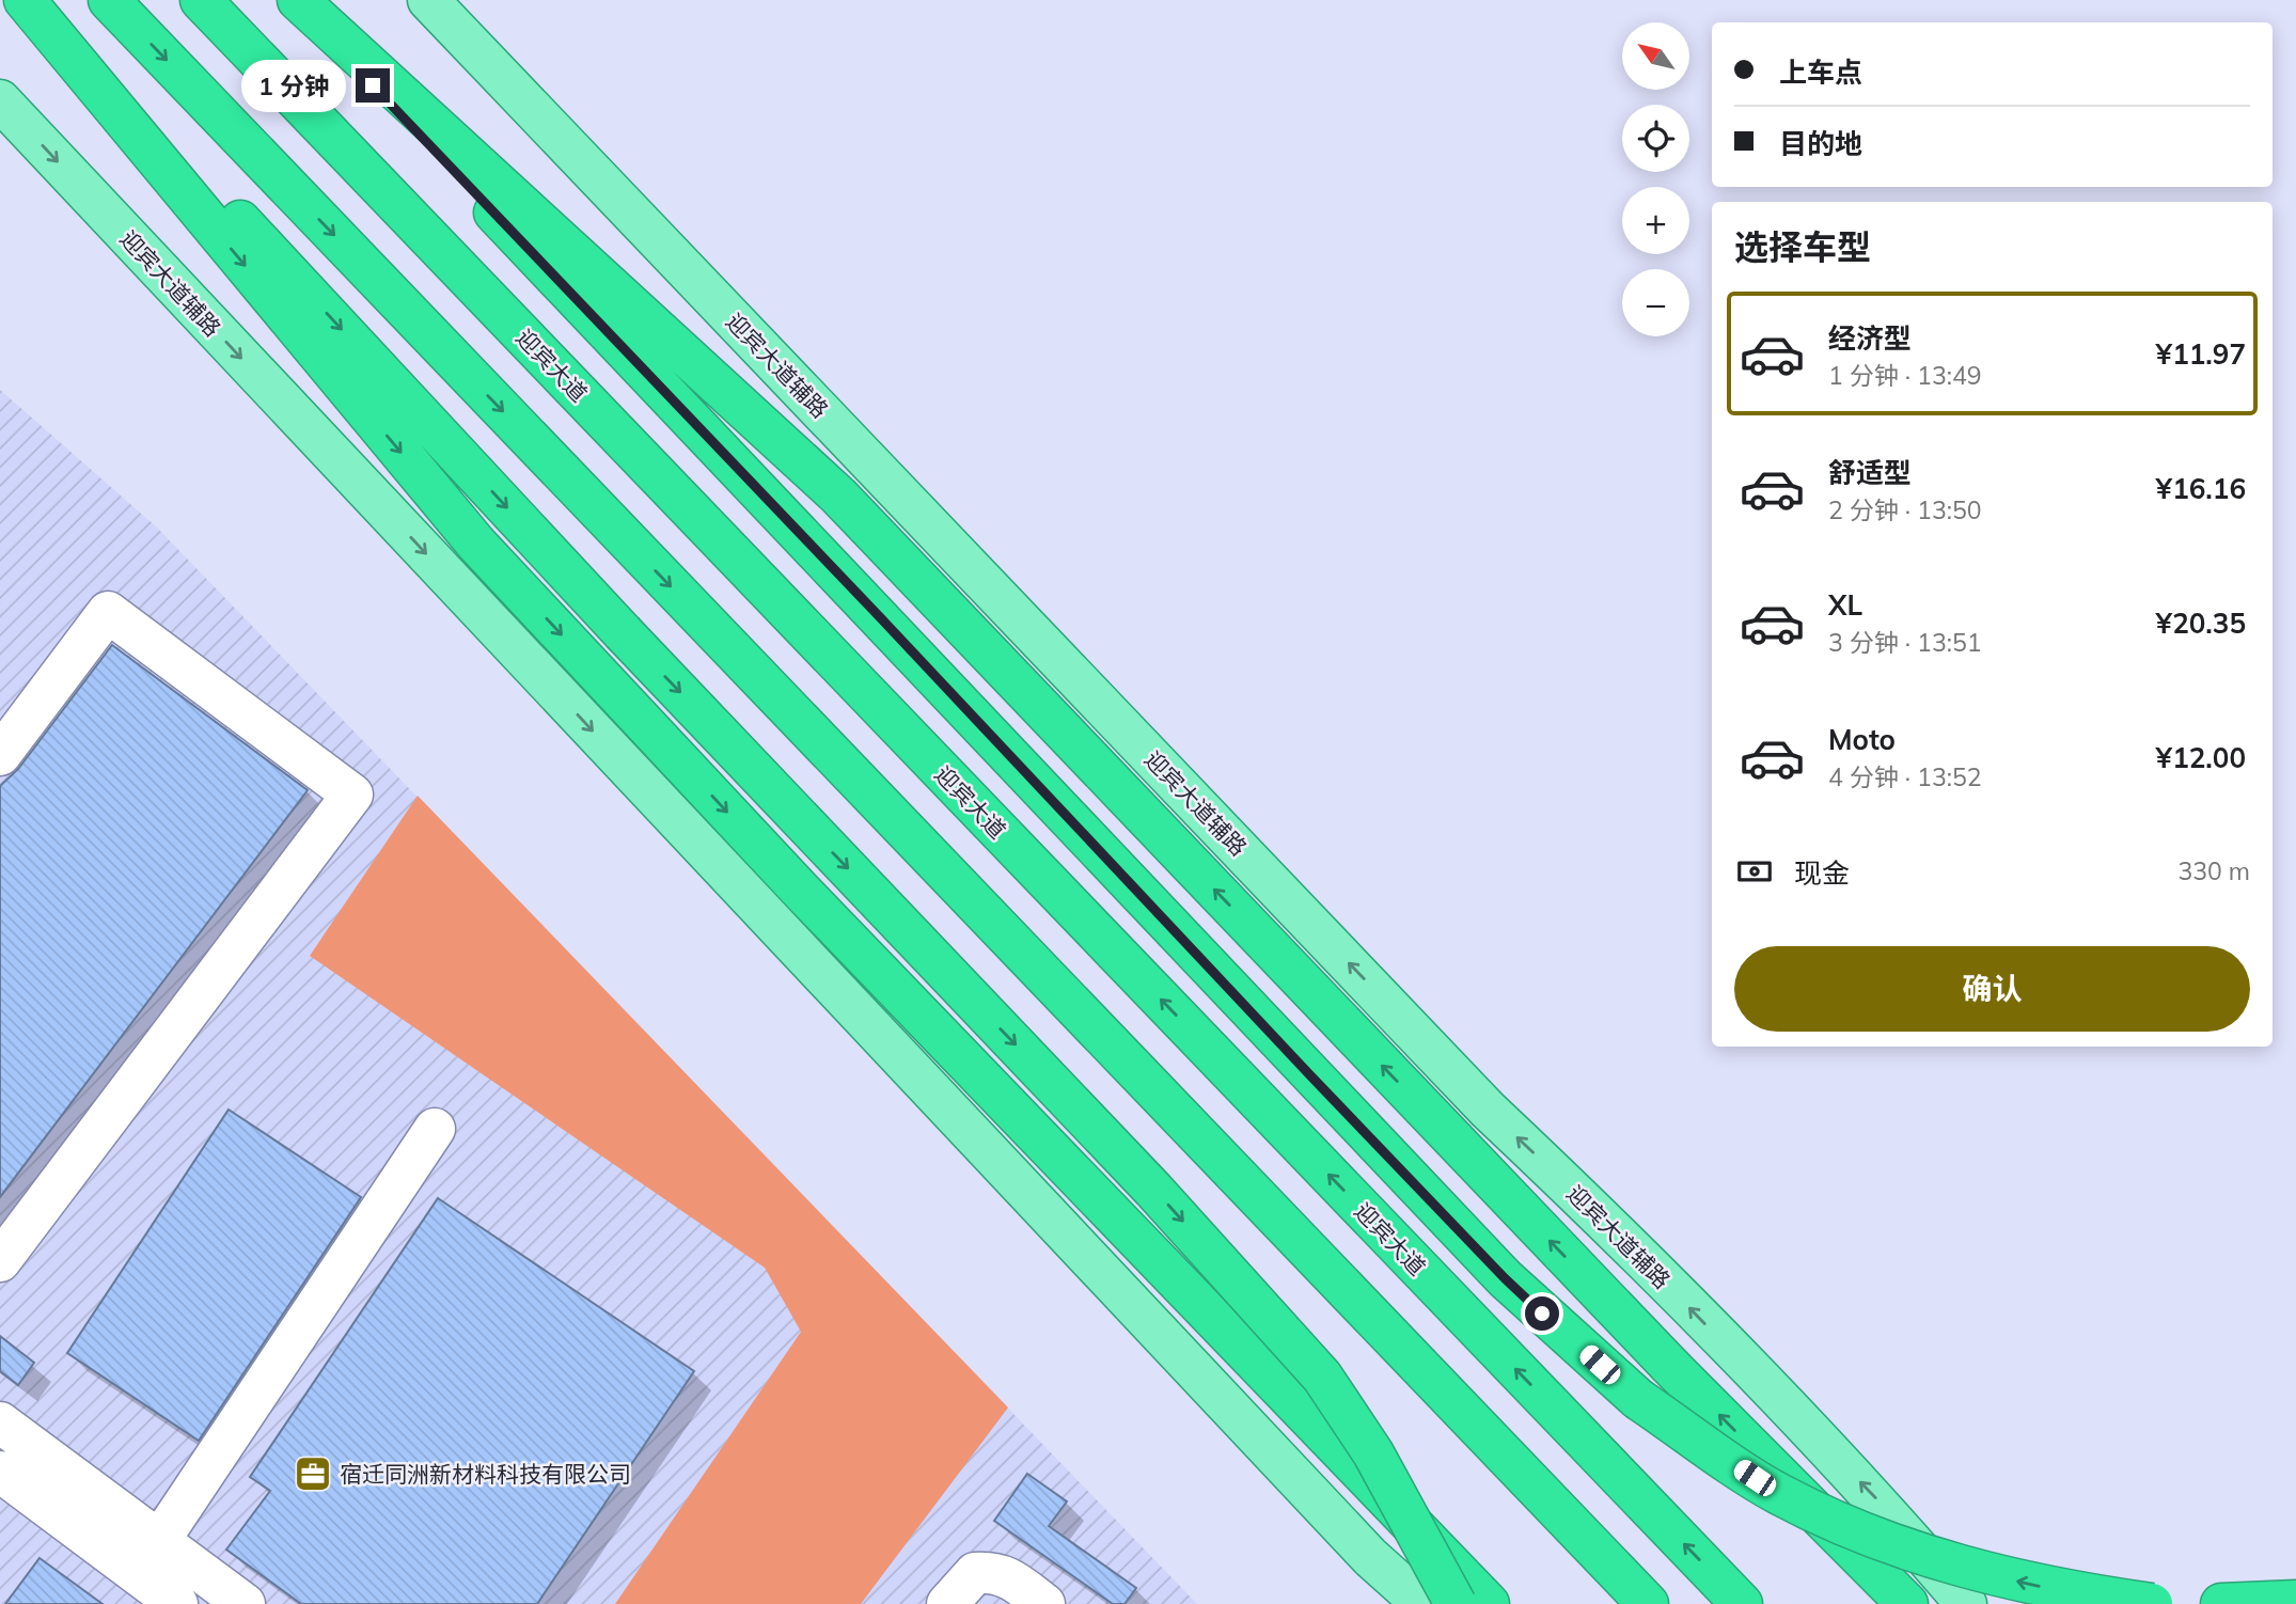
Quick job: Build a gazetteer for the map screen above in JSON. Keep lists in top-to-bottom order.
{
  "streets": {
    "highway": ["迎宾大道"],
    "main road": ["迎宾大道辅路"]
  },
  "places": {
    "office": ["宿迁同洲新材料科技有限公司"]
  },
  "north": "top left",
  "page": {
    "map_buttons": ["+", "−"],
    "banner": ["上车点", "目的地"],
    "bubble": "1 分钟",
    "heading": "选择车型",
    "list": [
      {
        "name": "经济型",
        "note": "1 分钟 · 13:49",
        "value": "¥11.97"
      },
      {
        "name": "舒适型",
        "note": "2 分钟 · 13:50",
        "value": "¥16.16"
      },
      {
        "name": "XL",
        "note": "3 分钟 · 13:51",
        "value": "¥20.35"
      },
      {
        "name": "Moto",
        "note": "4 分钟 · 13:52",
        "value": "¥12.00"
      }
    ],
    "pay": ["现金", "330 m"],
    "buttons": "确认"
  }
}
